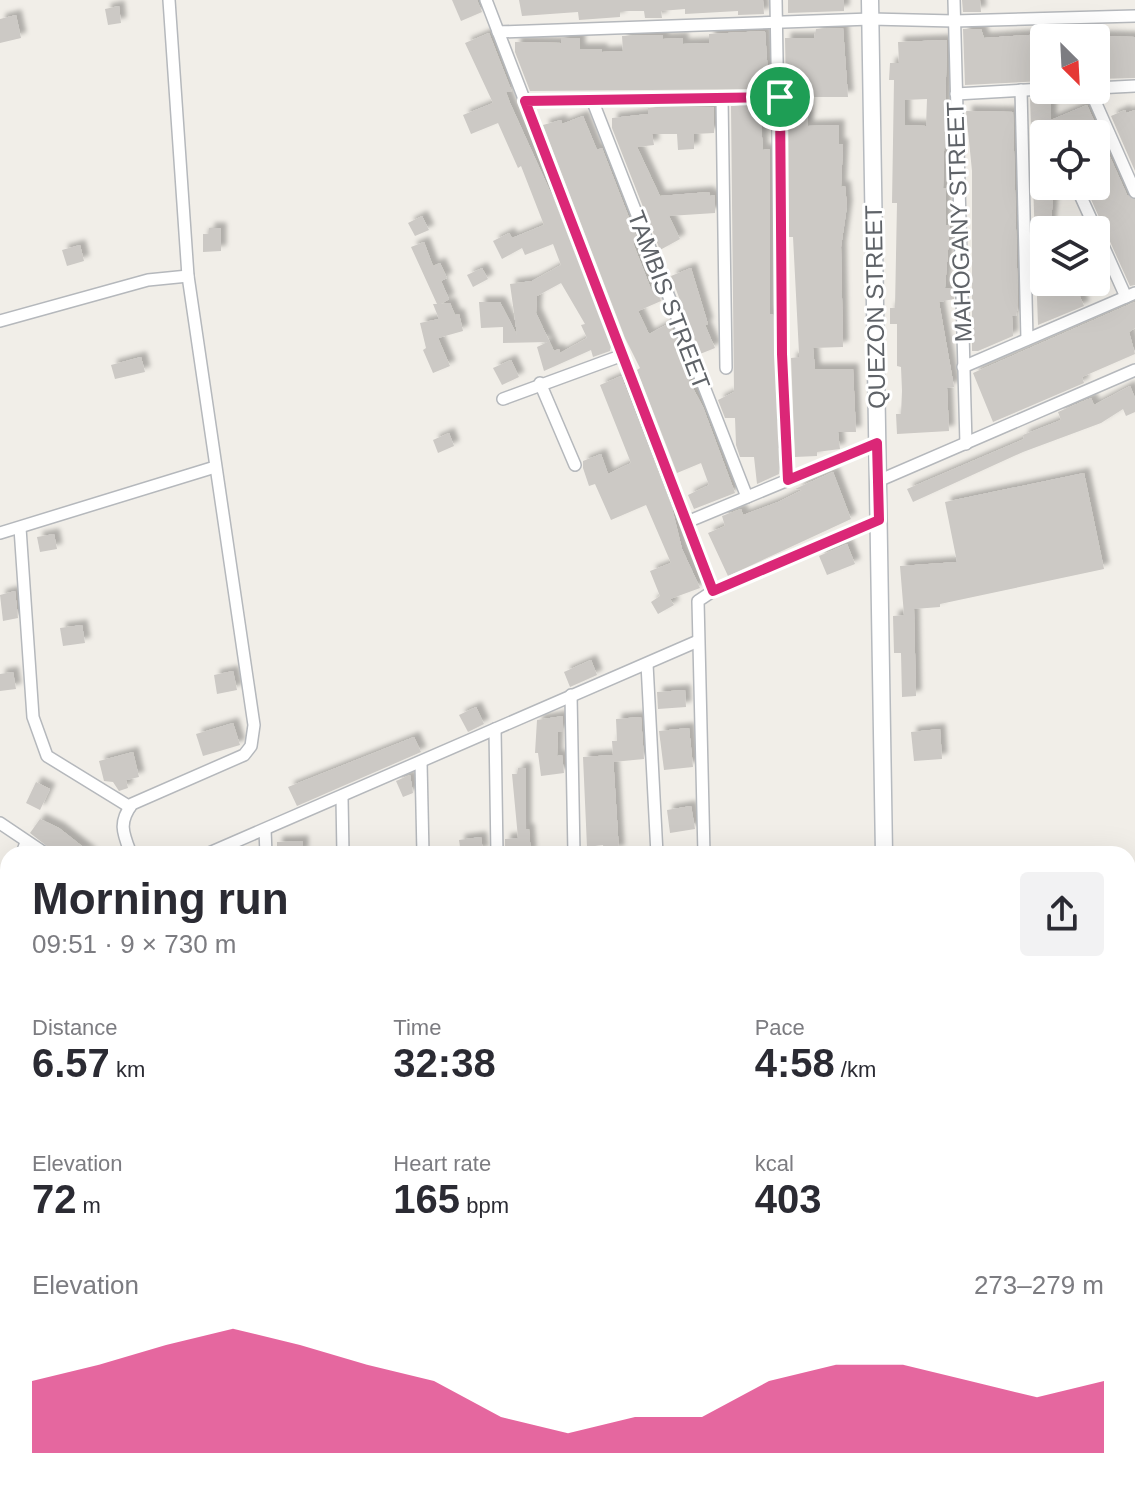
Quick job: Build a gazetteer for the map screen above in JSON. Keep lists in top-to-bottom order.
{
  "streets": {
    "street": ["MAHOGANY STREET", "TAMBIS STREET", "QUEZON STREET"]
  },
  "north": "bottom right",
  "page": {
    "heading": ["Morning run", "09:51 · 9 × 730 m"],
    "stats": [
      ["Distance", "6.57 km"],
      ["Time", "32:38"],
      ["Pace", "4:58 /km"],
      ["Elevation", "72 m"],
      ["Heart rate", "165 bpm"],
      ["kcal", "403"]
    ],
    "chart": ["Elevation", "273–279 m"]
  }
}
